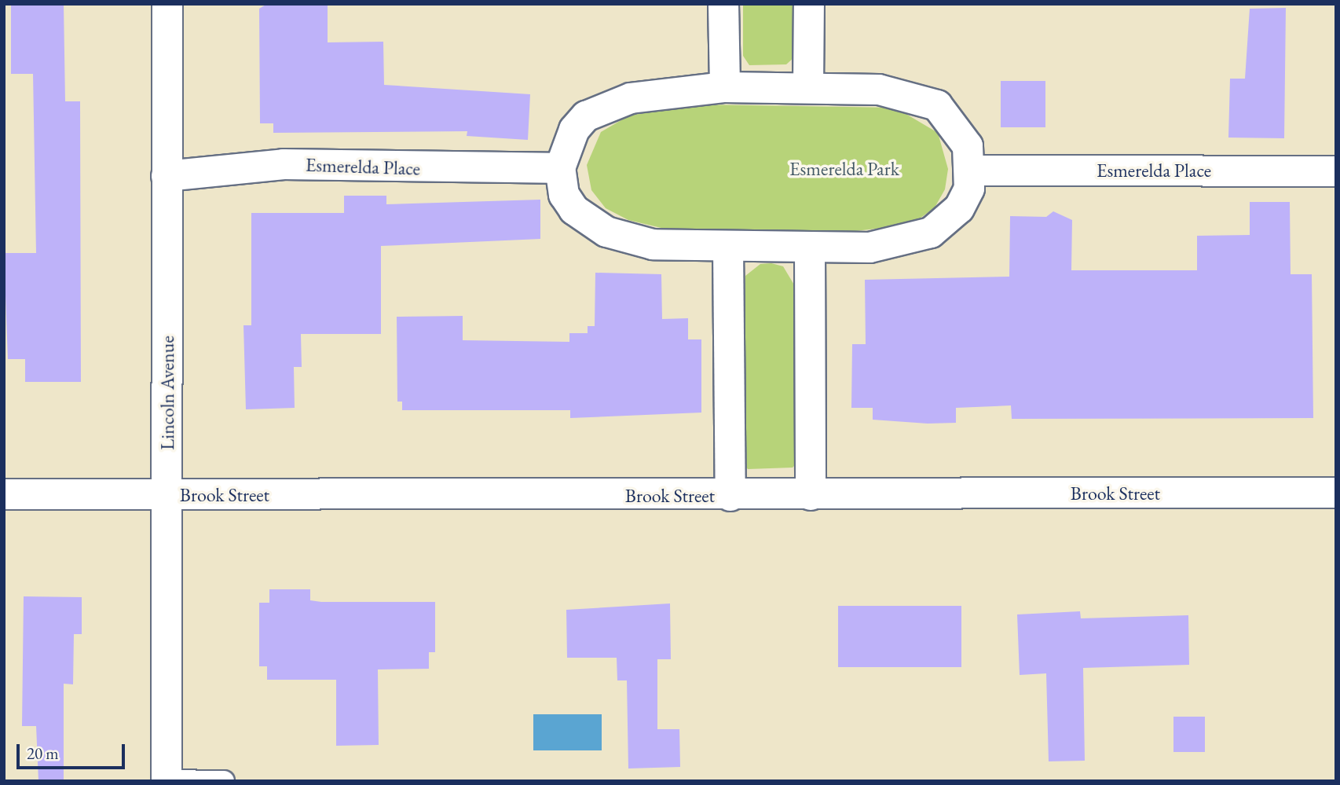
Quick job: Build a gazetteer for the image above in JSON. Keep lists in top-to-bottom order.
{
  "streets": {
    "street": ["Esmerelda Place", "Lincoln Avenue", "Brook Street"]
  },
  "crossings": [
    ["Esmerelda Place", "Lincoln Avenue"],
    ["Lincoln Avenue", "Brook Street"]
  ],
  "parks": ["Esmerelda Park"],
  "scale_bar": "20 m"
}
